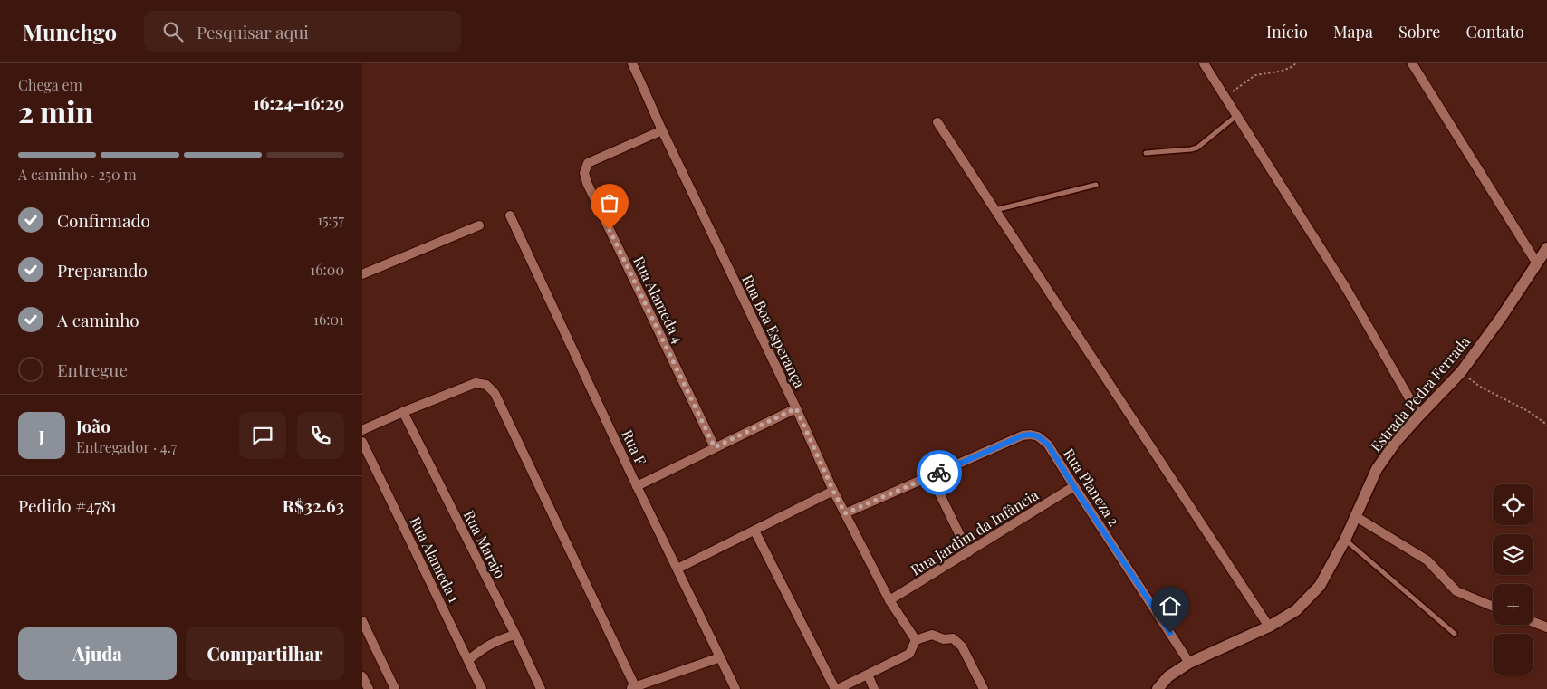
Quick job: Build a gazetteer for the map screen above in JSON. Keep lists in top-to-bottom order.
{
  "streets": {
    "street": [
      "Rua Alameda 4",
      "Rua Boa Esperança",
      "Estrada Pedra Ferrada",
      "Rua F",
      "Rua Planeza 2",
      "Rua Jardim da Infância",
      "Rua Marajo",
      "Rua Alameda 1"
    ]
  },
  "crossings": [
    ["Rua Alameda 4", "Rua Boa Esperança"],
    ["Rua Boa Esperança", "Rua Planeza 2"],
    ["Rua Boa Esperança", "Rua Jardim da Infância"],
    ["Estrada Pedra Ferrada", "Rua Planeza 2"],
    ["Rua Planeza 2", "Rua Jardim da Infância"]
  ],
  "page": {
    "header": "Munchgo",
    "search": "Pesquisar aqui",
    "nav": [
      "Início",
      "Mapa",
      "Sobre",
      "Contato"
    ],
    "heading": ["2 min", "Chega em", "16:24–16:29"],
    "panel": [
      "João",
      "Entregador · 4.7",
      "Pedido #4781",
      "R$32.63"
    ],
    "bar": "A caminho · 250 m",
    "list": [
      ["Confirmado", "15:57"],
      ["Preparando", "16:00"],
      ["A caminho", "16:01"],
      "Entregue"
    ],
    "round": "J",
    "map_buttons": ["+", "−"],
    "buttons": ["Ajuda", "Compartilhar"]
  }
}
